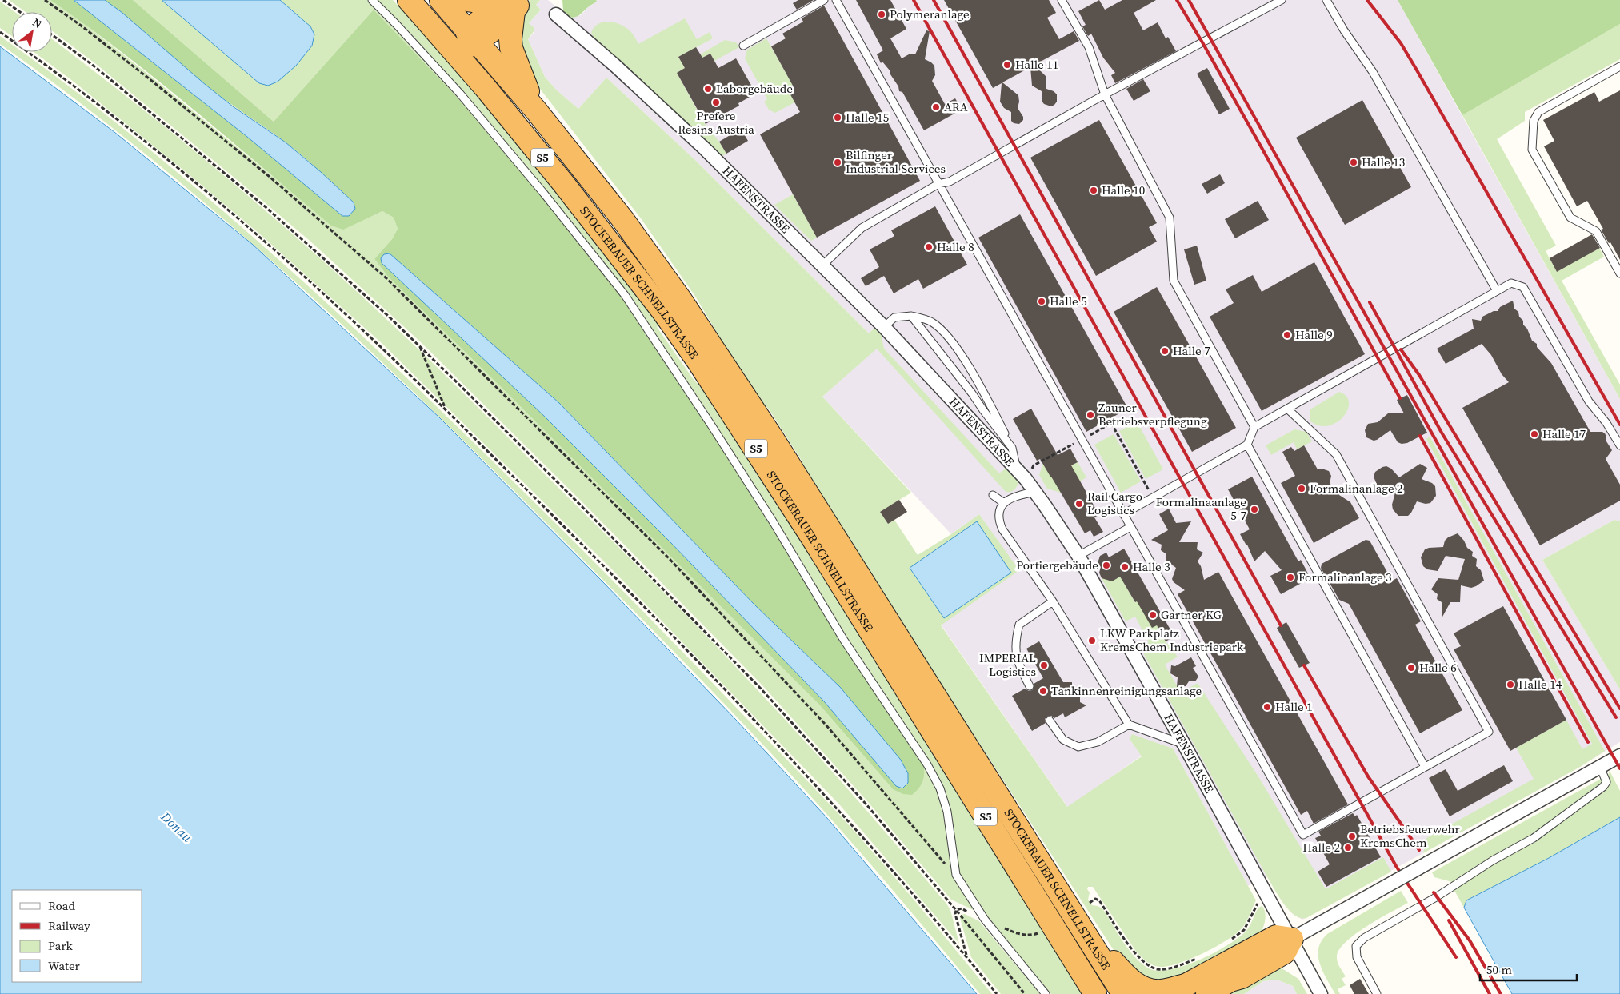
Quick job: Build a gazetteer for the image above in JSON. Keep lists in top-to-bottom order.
{
  "streets": {
    "highway": ["S5", "STOCKERAUER SCHNELLSTRASSE"],
    "street": ["HAFENSTRASSE"]
  },
  "water": ["Donau"],
  "places": [
    "Polymeranlage",
    "Halle 11",
    "Laborgebäude",
    "Prefere Resins Austria",
    "ARA",
    "Halle 15",
    "Bilfinger Industrial Services",
    "Halle 13",
    "Halle 10",
    "Halle 8",
    "Halle 5",
    "Halle 9",
    "Halle 7",
    "Zauner Betriebsverpflegung",
    "Halle 17",
    "Formalinanlage 2",
    "Rail Cargo Logistics",
    "Formalinaanlage 5-7",
    "Portiergebäude",
    "Halle 3",
    "Formalinanlage 3",
    "Gartner KG",
    "LKW Parkplatz KremsChem Industriepark",
    "IMPERIAL Logistics",
    "Halle 6",
    "Halle 14",
    "Tankinnenreinigungsanlage",
    "Halle 1",
    "Betriebsfeuerwehr KremsChem",
    "Halle 2"
  ],
  "legend": [
    "Road",
    "Railway",
    "Park",
    "Water"
  ],
  "scale_bar": "50 m",
  "north": "top right"
}
